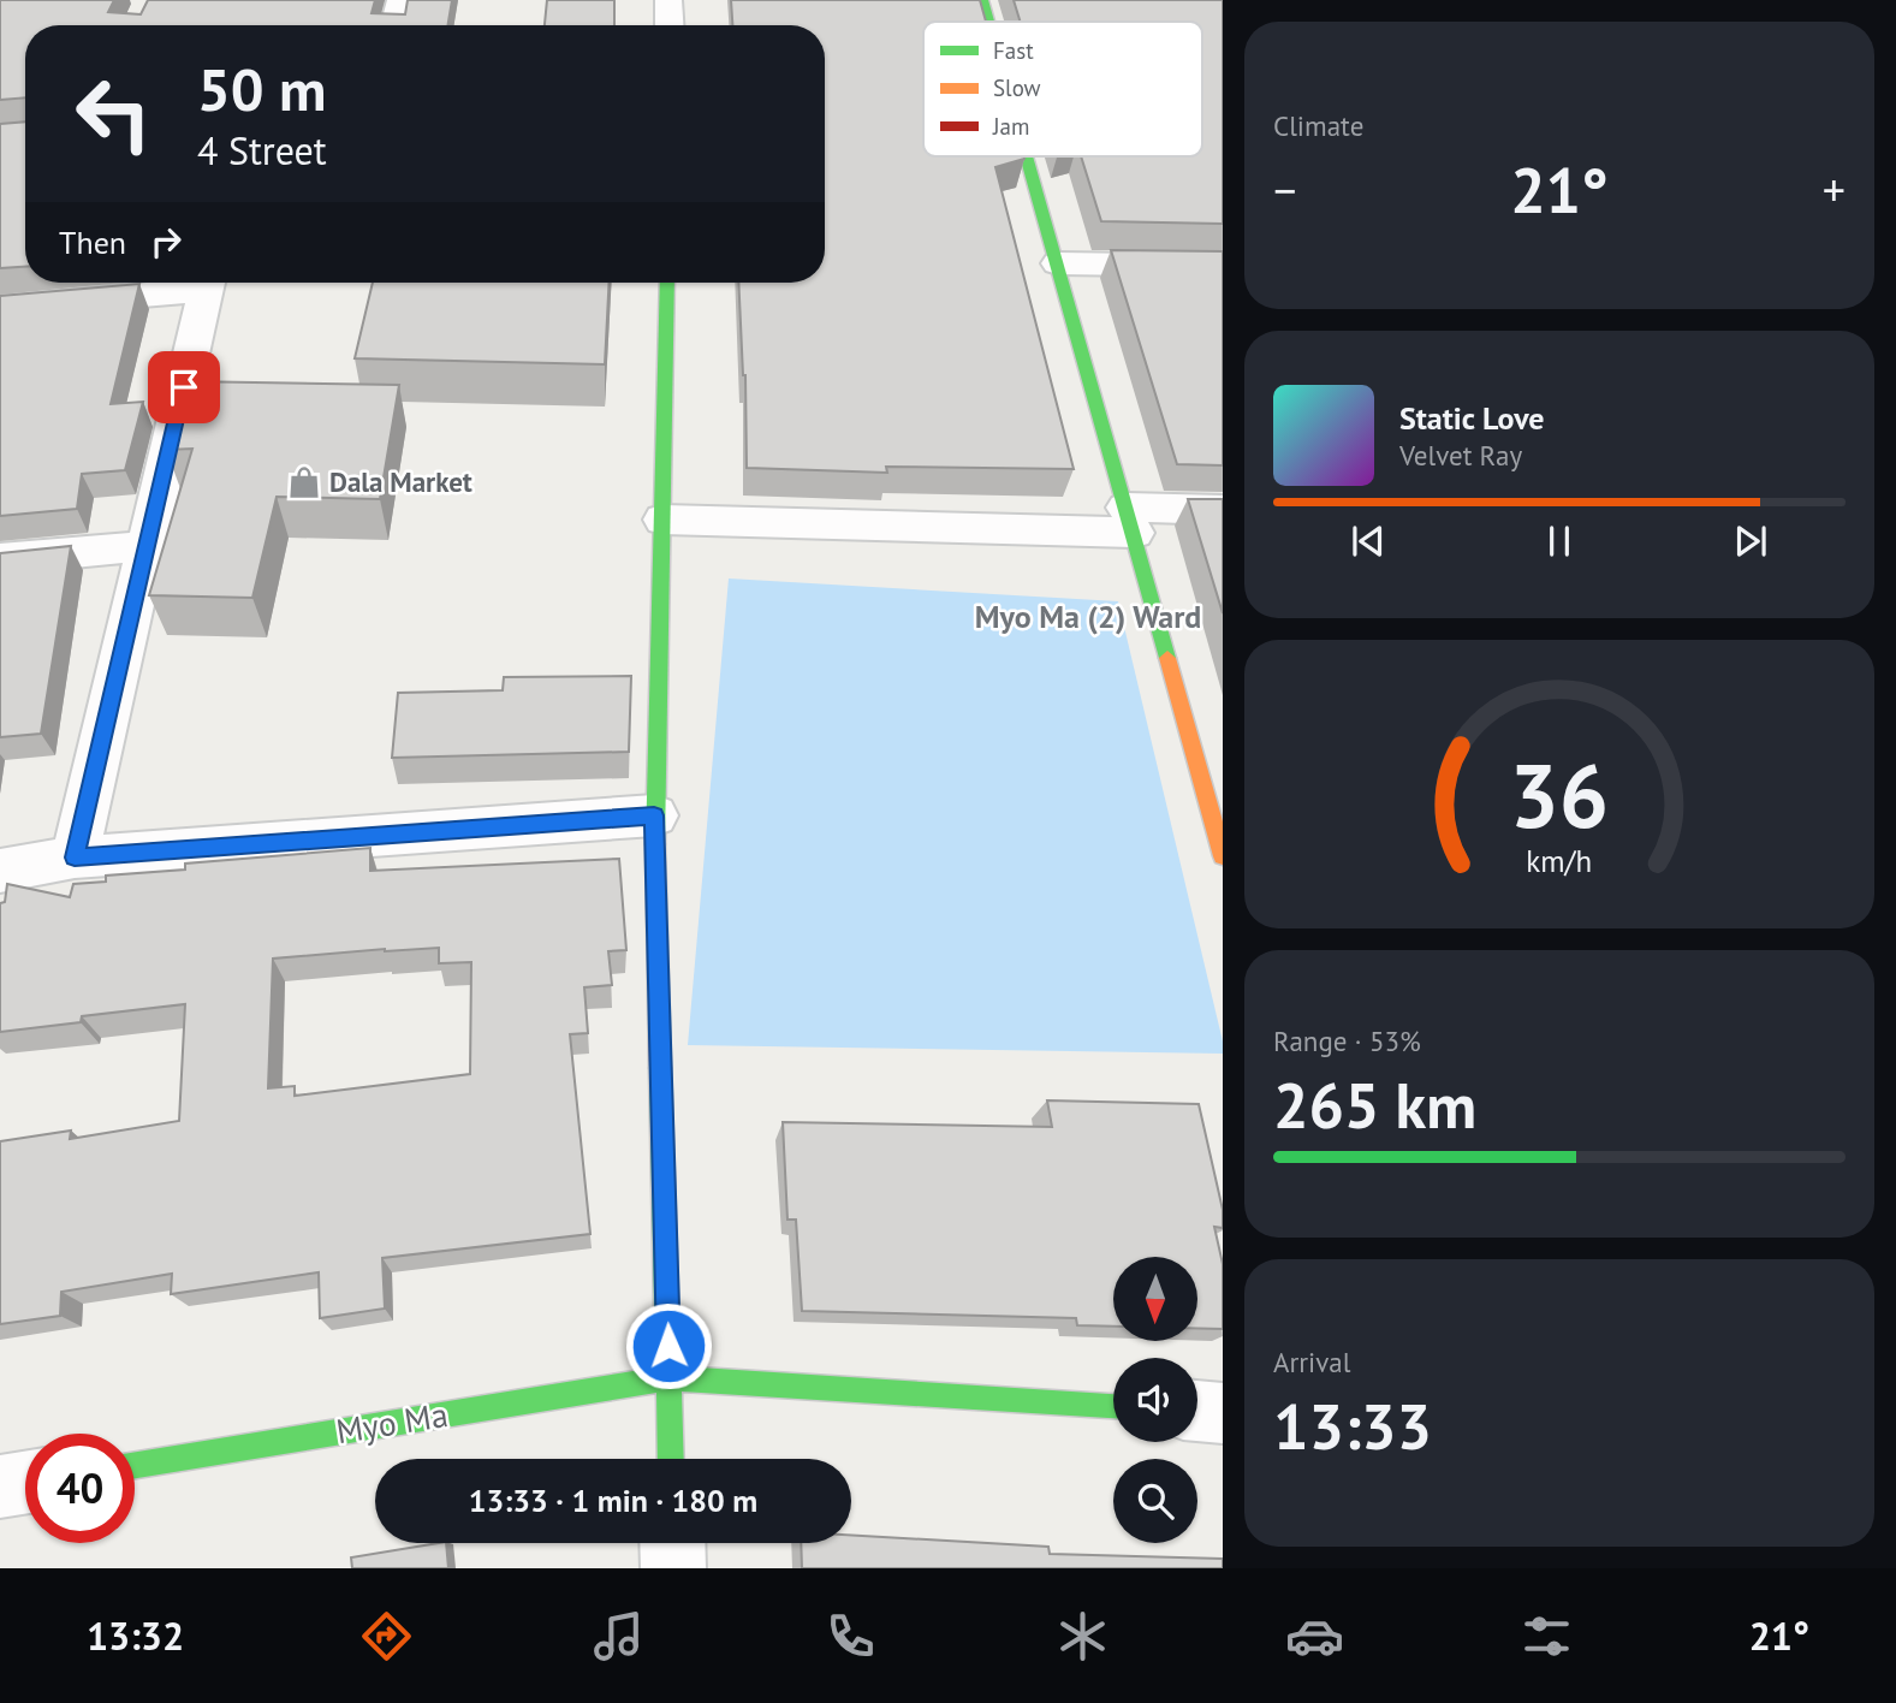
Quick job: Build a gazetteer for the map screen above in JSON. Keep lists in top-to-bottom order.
{
  "streets": {
    "street": ["Myo Ma"]
  },
  "districts": ["Myo Ma (2) Ward"],
  "places": {
    "shop": ["Dala Market"]
  },
  "legend": ["Fast", "Slow", "Jam"],
  "north": "bottom",
  "page": {
    "tile": [
      "Climate",
      ["Range · 53%", "265 km"],
      ["Arrival", "13:33"]
    ],
    "turn": ["50 m", "4 Street"],
    "heat": ["−", "21°", "+"],
    "then": "Then",
    "song": ["Static Love", "Velvet Ray"],
    "limit": "40",
    "trip": "13:33 · 1 min · 180 m",
    "tabs": ["13:32", "21°"],
    "gauge": ["36", "km/h"]
  }
}
